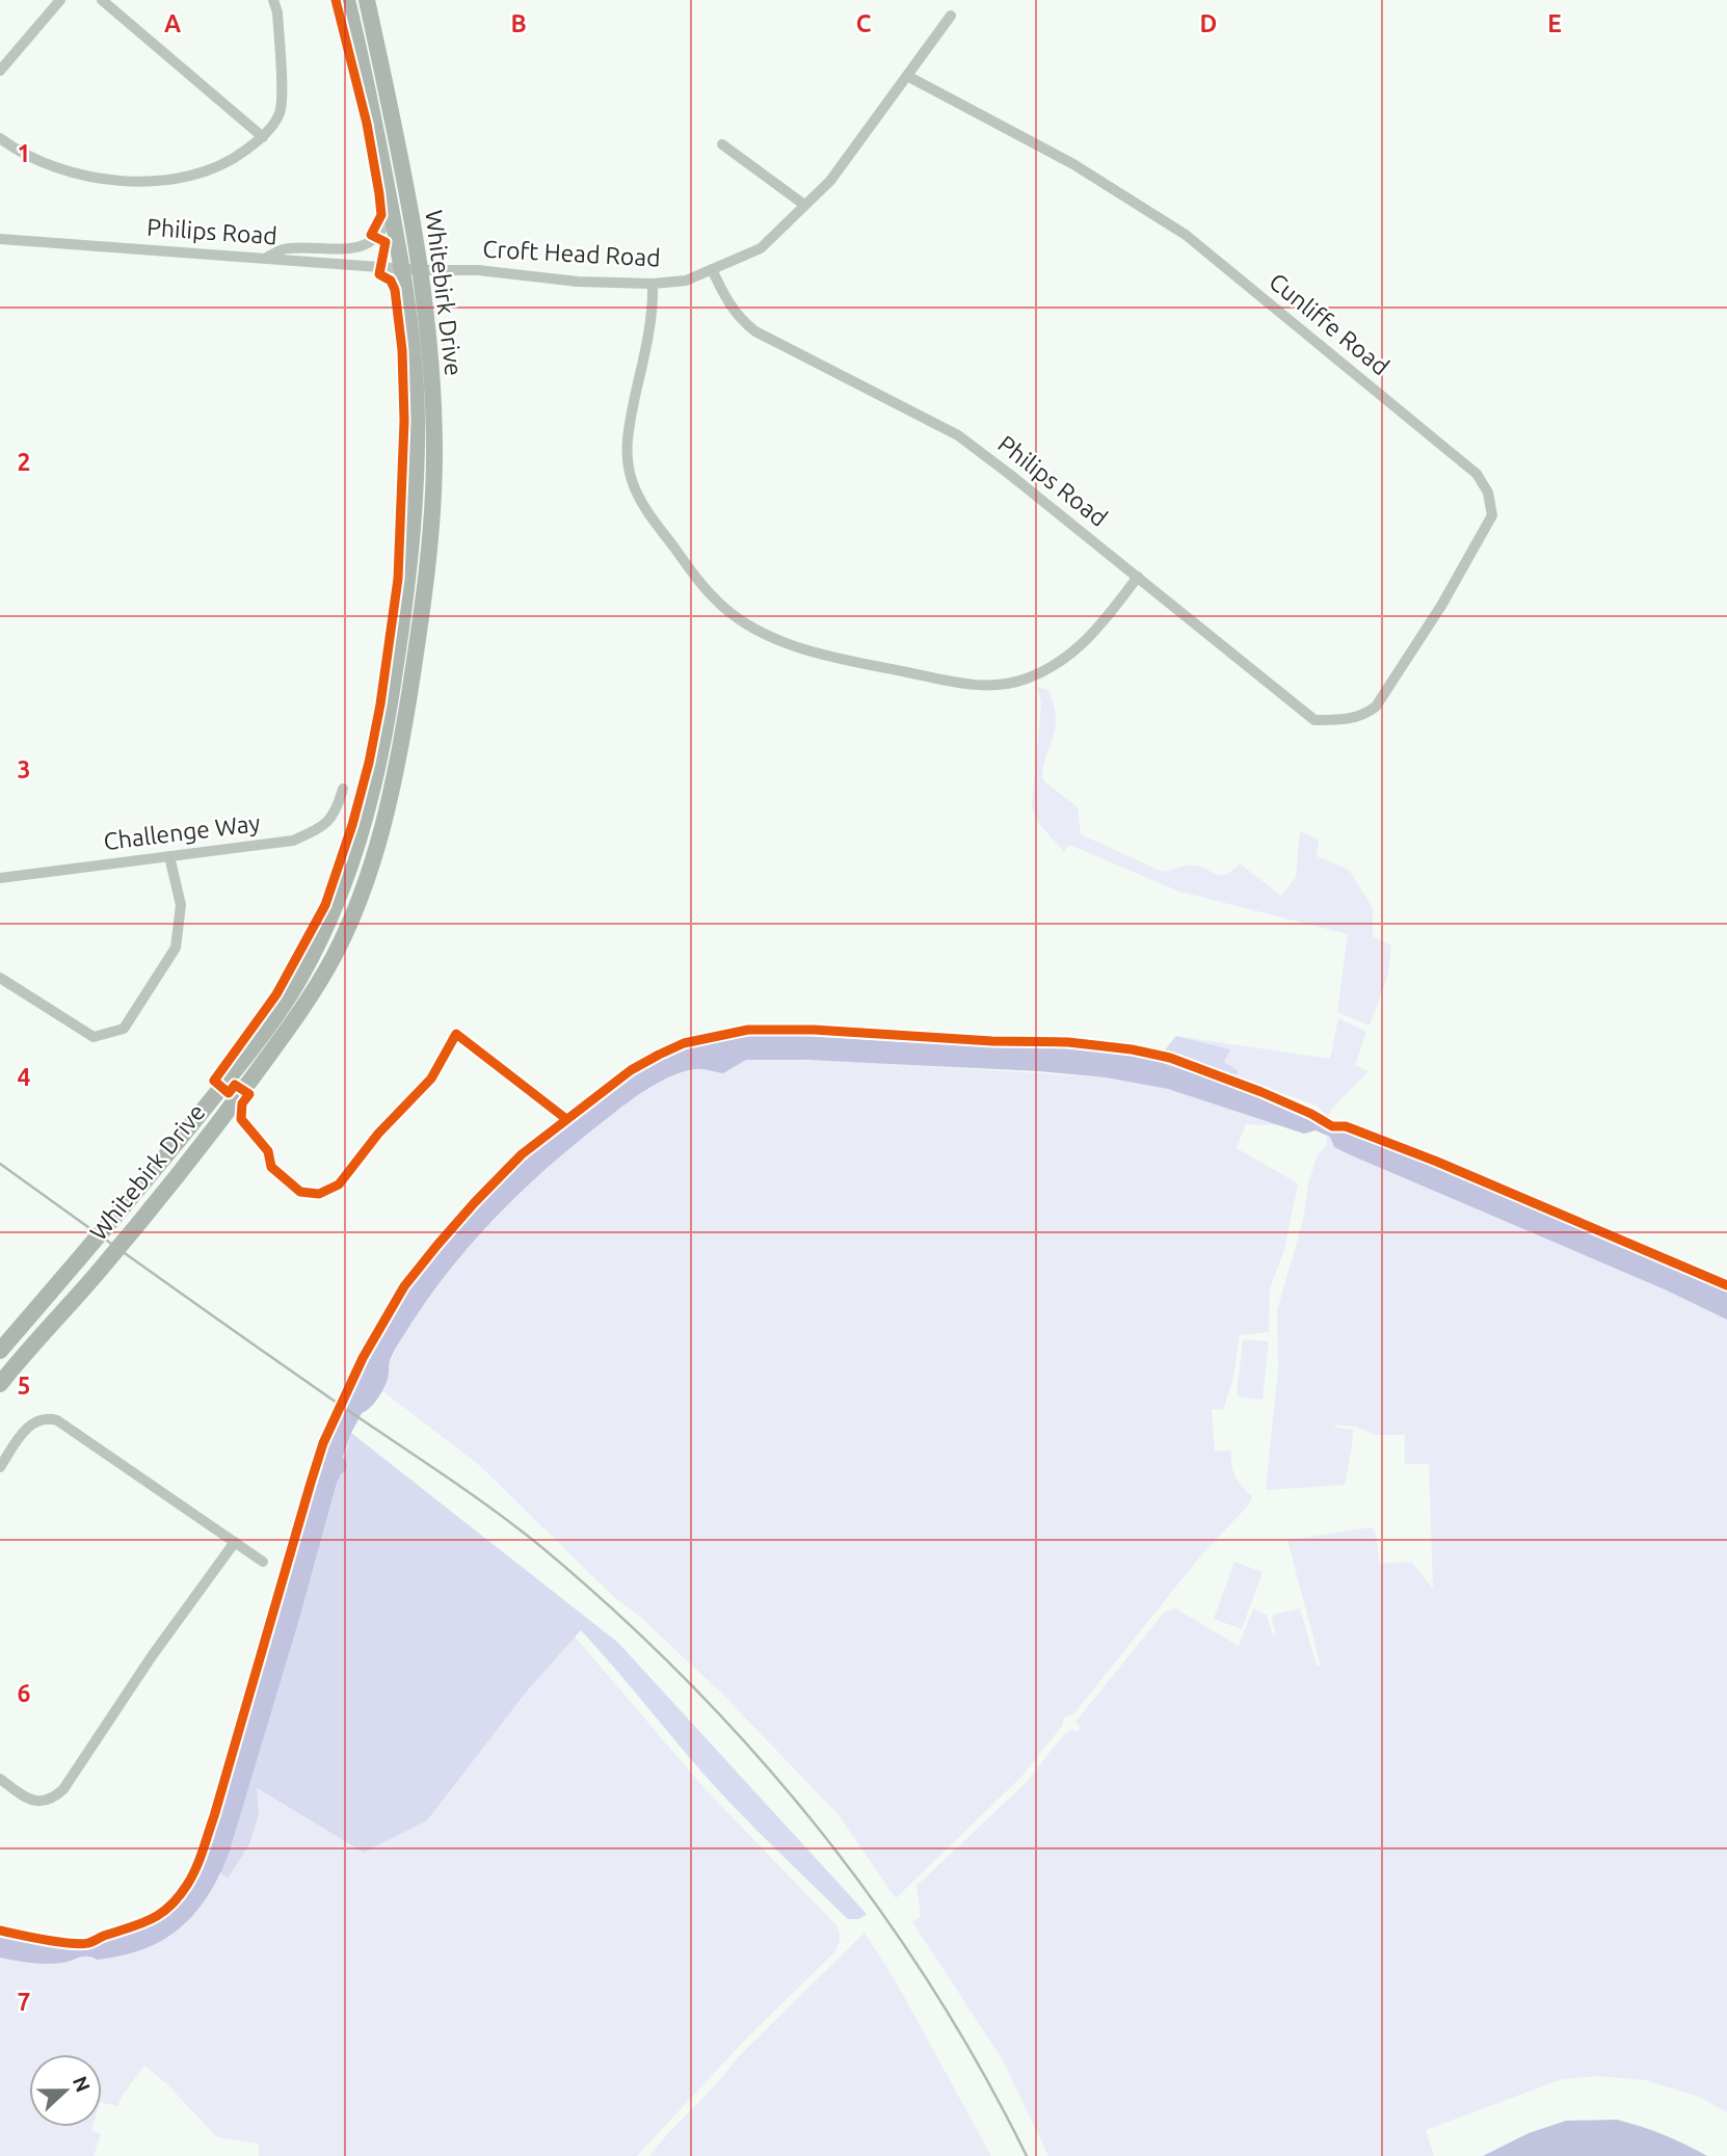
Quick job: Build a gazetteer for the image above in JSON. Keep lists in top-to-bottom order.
{
  "streets": {
    "highway": ["Whitebirk Drive"],
    "street": [
      "Philips Road",
      "Croft Head Road",
      "Cunliffe Road",
      "Challenge Way"
    ]
  },
  "crossings": [
    ["Philips Road", "Croft Head Road"],
    ["Philips Road", "Whitebirk Drive"],
    ["Philips Road", "Cunliffe Road"],
    ["Croft Head Road", "Whitebirk Drive"],
    ["Croft Head Road", "Cunliffe Road"]
  ],
  "north": "right",
  "grid": {
    "columns": [
      "A",
      "B",
      "C",
      "D",
      "E"
    ],
    "rows": [
      "1",
      "2",
      "3",
      "4",
      "5",
      "6",
      "7"
    ]
  }
}
